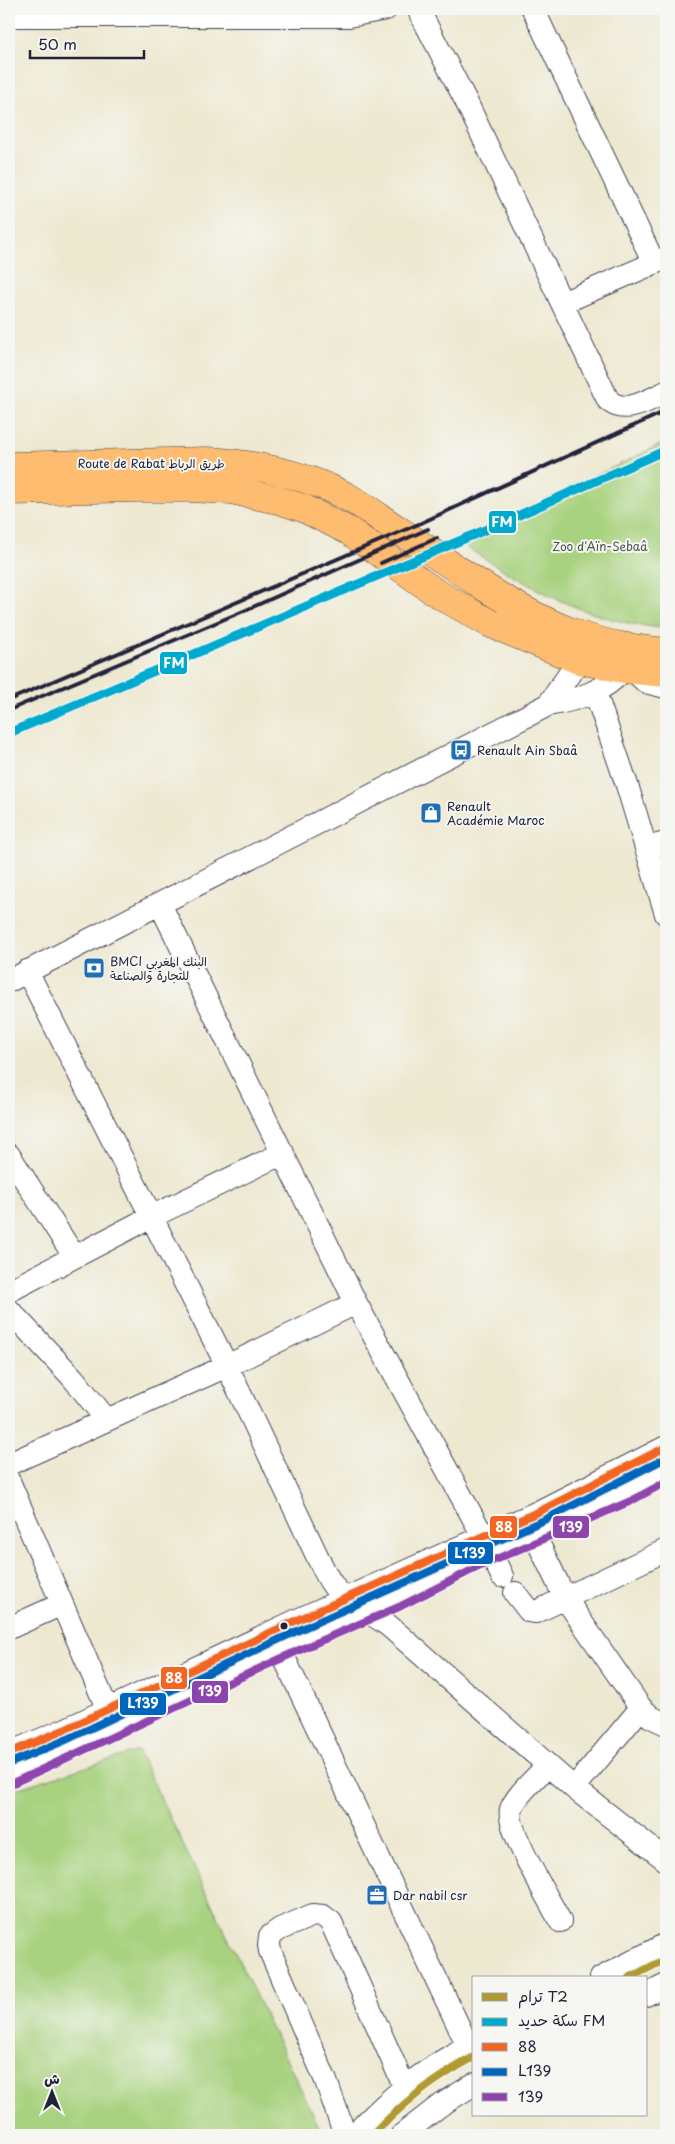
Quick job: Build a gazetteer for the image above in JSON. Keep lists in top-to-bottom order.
{
  "streets": {
    "main road": ["Route de Rabat طريق الرباط"]
  },
  "parks": ["Zoo d'Aïn-Sebaâ"],
  "places": {
    "bus stop": ["Renault Ain Sbaâ"],
    "shop": ["Renault Académie Maroc"],
    "bank": ["BMCI البنك المغربي للتجارة والصناعة"],
    "office": ["Dar nabil csr"]
  },
  "lines": [
    "rail line FM",
    "transit line 88",
    "transit line L139",
    "transit line 139",
    "tram line T2"
  ],
  "legend": [
    "ترام T2",
    "سكة حديد FM",
    "88",
    "L139",
    "139"
  ],
  "scale_bar": "50 m",
  "north": "top"
}
